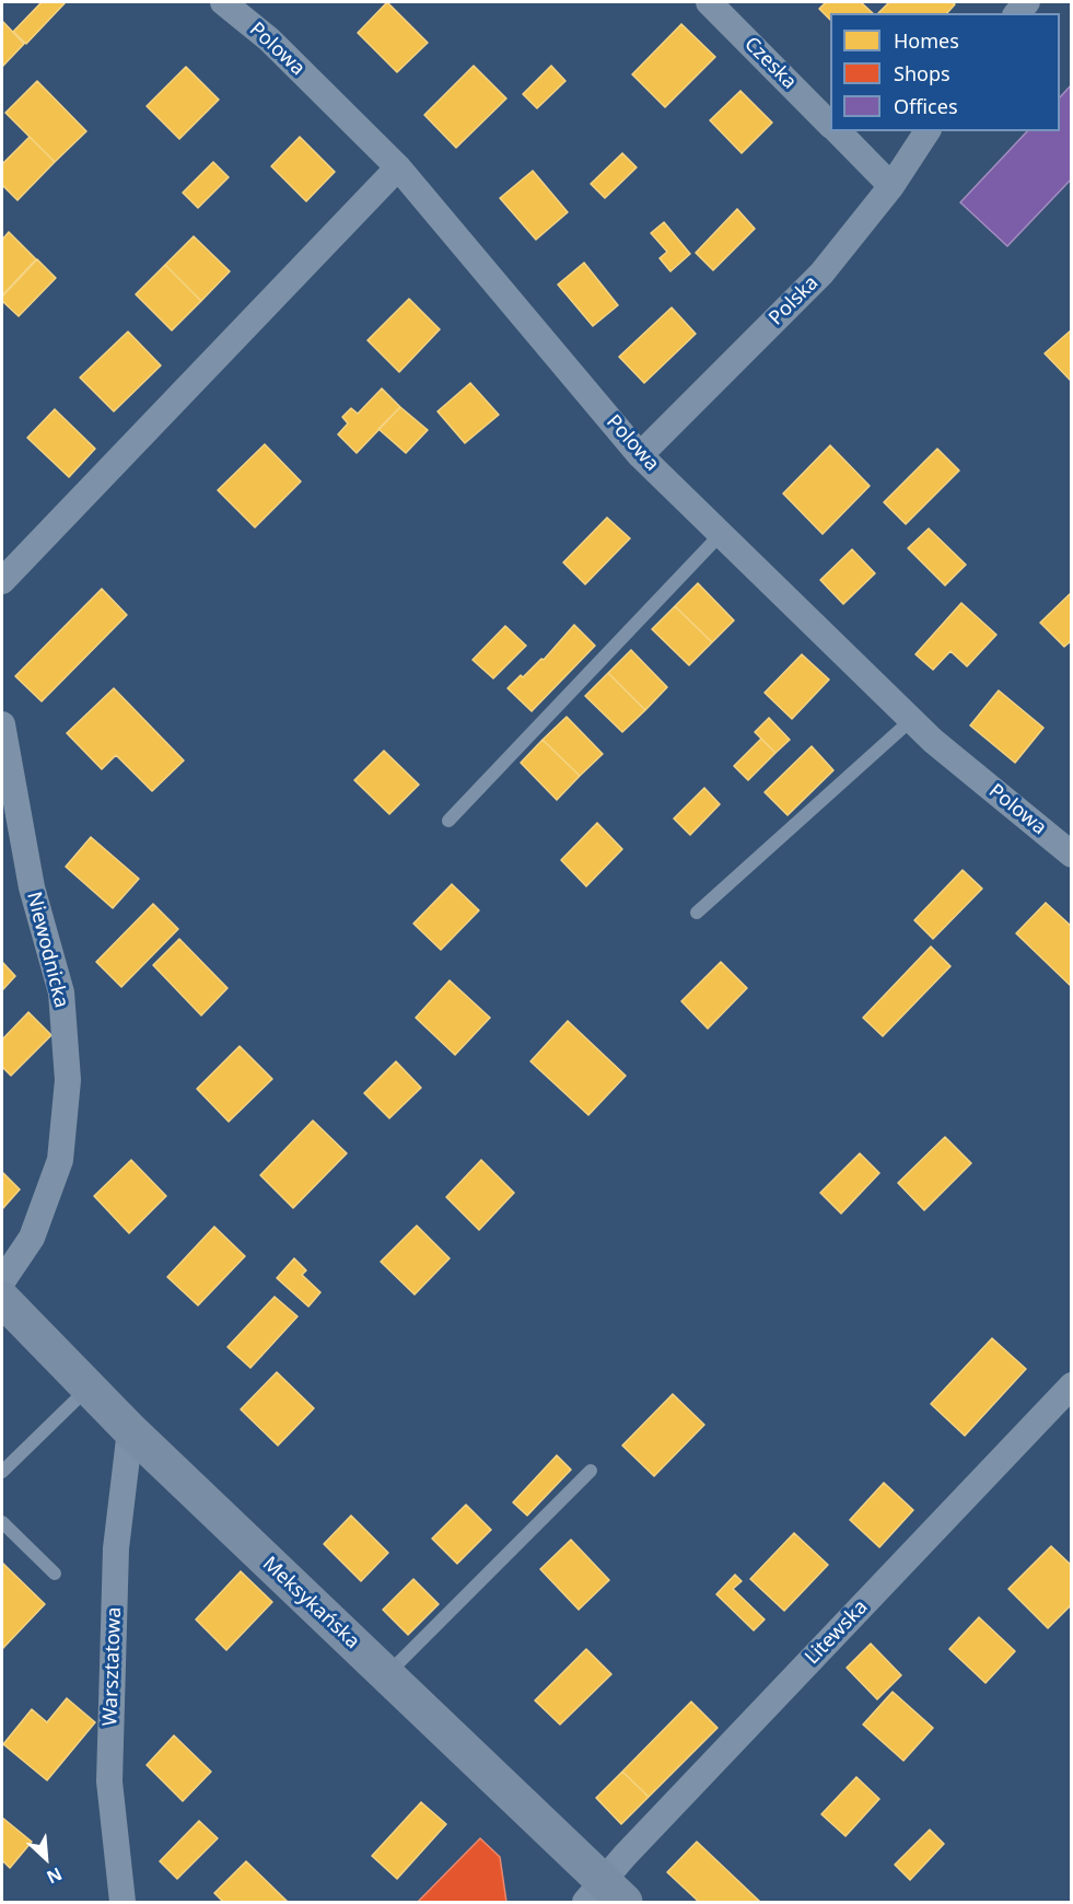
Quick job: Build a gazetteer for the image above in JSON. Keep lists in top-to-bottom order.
{
  "streets": {
    "street": [
      "Polowa",
      "Czeska",
      "Polska",
      "Niewodnicka",
      "Meksykańska",
      "Litewska",
      "Warsztatowa"
    ]
  },
  "crossings": [
    ["Polowa", "Polska"],
    ["Czeska", "Polska"],
    ["Meksykańska", "Litewska"],
    ["Meksykańska", "Warsztatowa"]
  ],
  "legend": ["Homes", "Shops", "Offices"],
  "north": "bottom right"
}
